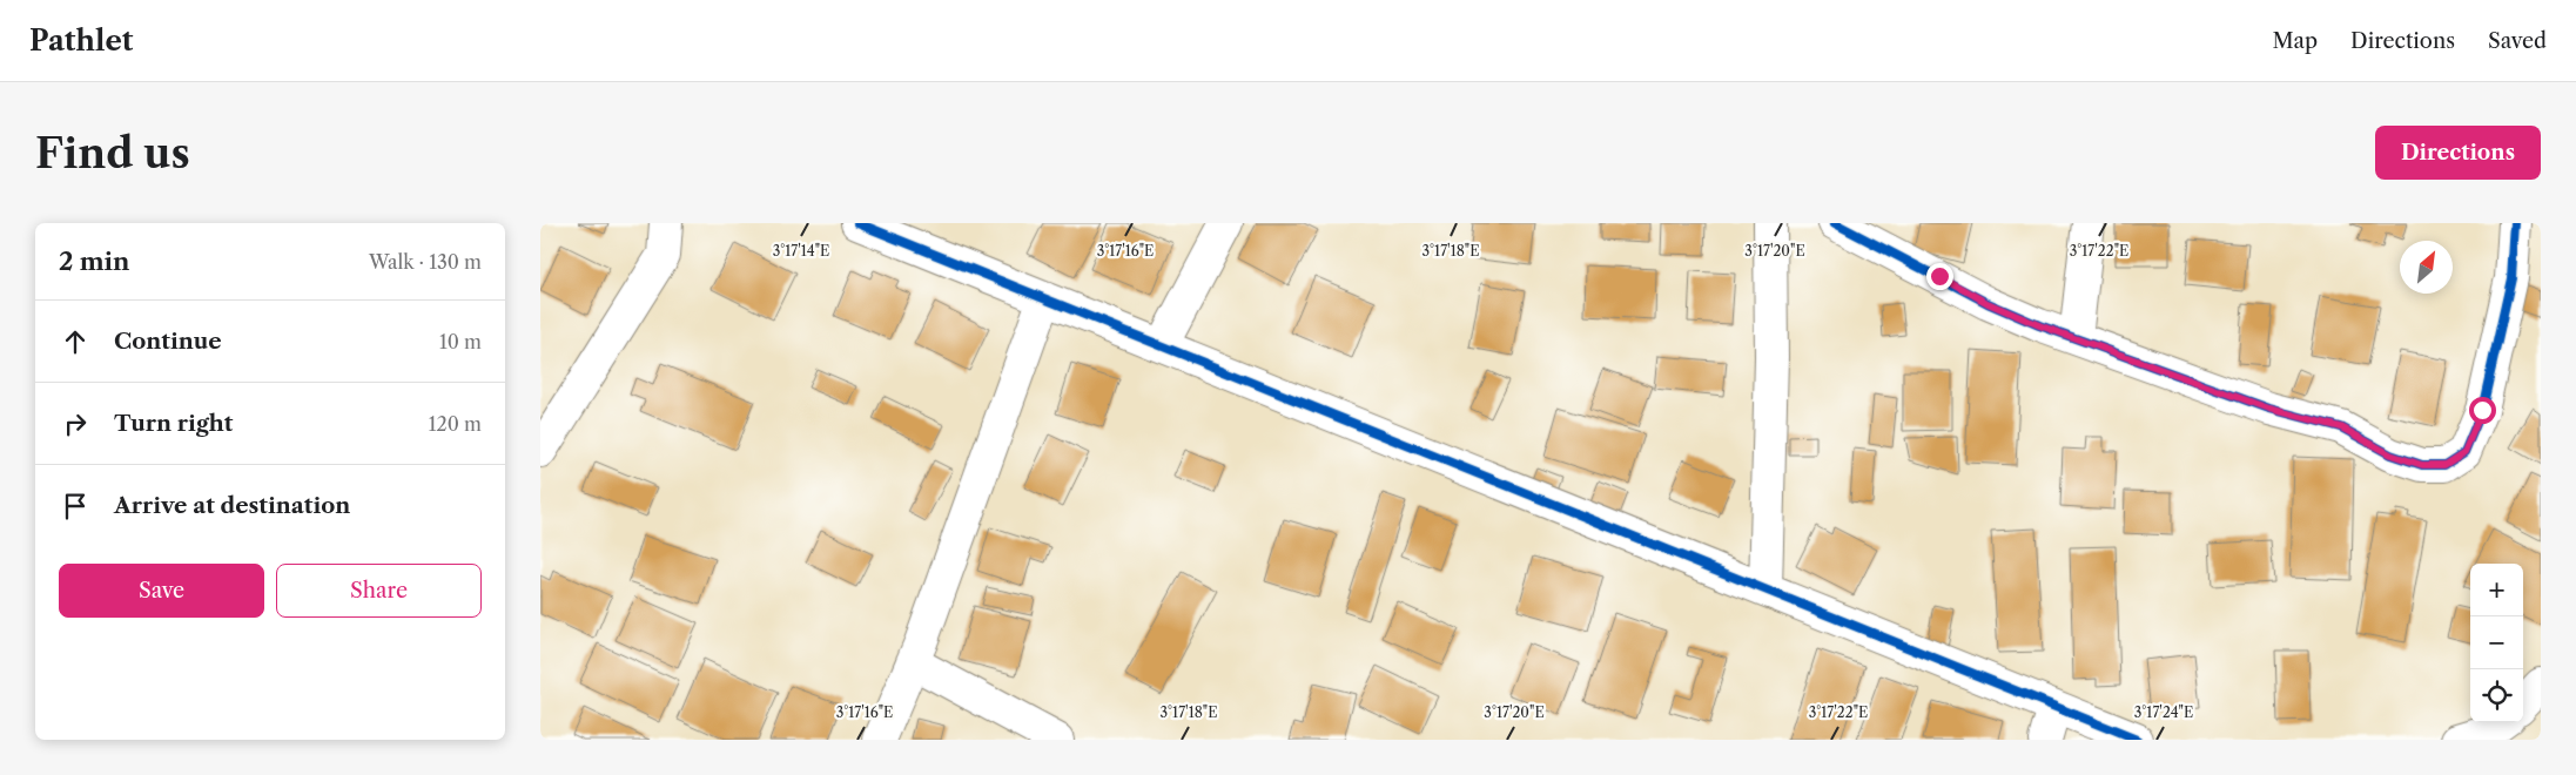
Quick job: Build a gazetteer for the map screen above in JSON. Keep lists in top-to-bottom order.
{
  "north": "top right",
  "page": {
    "header": "Pathlet",
    "nav": ["Map", "Directions", "Saved"],
    "buttons": [
      "Directions",
      ["Save", "Share"]
    ],
    "title": "Find us",
    "heading": ["2 min", "Walk · 130 m"],
    "list": [
      ["Continue", "10 m"],
      ["Turn right", "120 m"],
      "Arrive at destination"
    ],
    "map_buttons": ["+", "−"]
  },
  "coordinates": [
    "3°17'14\"E",
    "3°17'16\"E",
    "3°17'18\"E",
    "3°17'20\"E",
    "3°17'22\"E",
    "3°17'24\"E"
  ]
}
